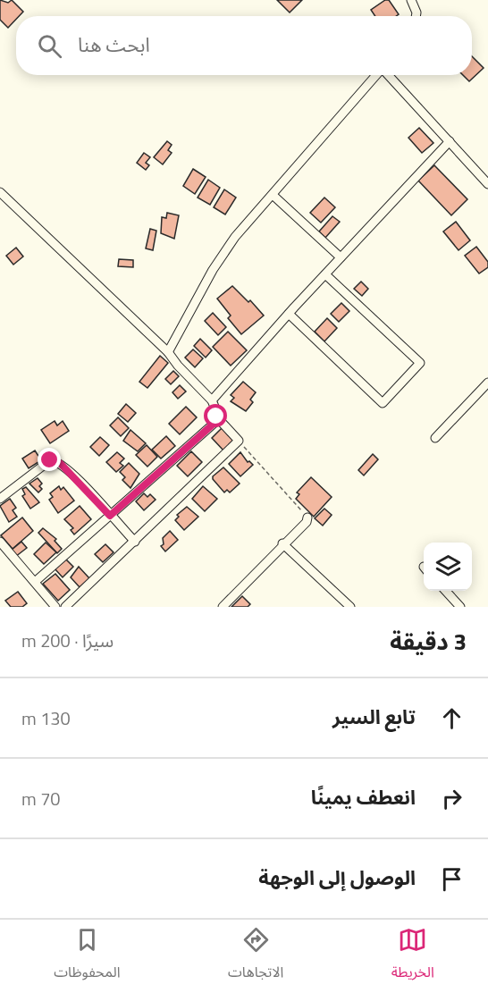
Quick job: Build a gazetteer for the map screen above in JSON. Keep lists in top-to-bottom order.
{
  "page": {
    "search": "ابحث هنا",
    "heading": ["3 دقيقة", "سيرًا · 200 m"],
    "list": [
      ["تابع السير", "130 m"],
      ["انعطف يمينًا", "70 m"],
      "الوصول إلى الوجهة"
    ],
    "nav": ["الخريطة", "الاتجاهات", "المحفوظات"]
  }
}
